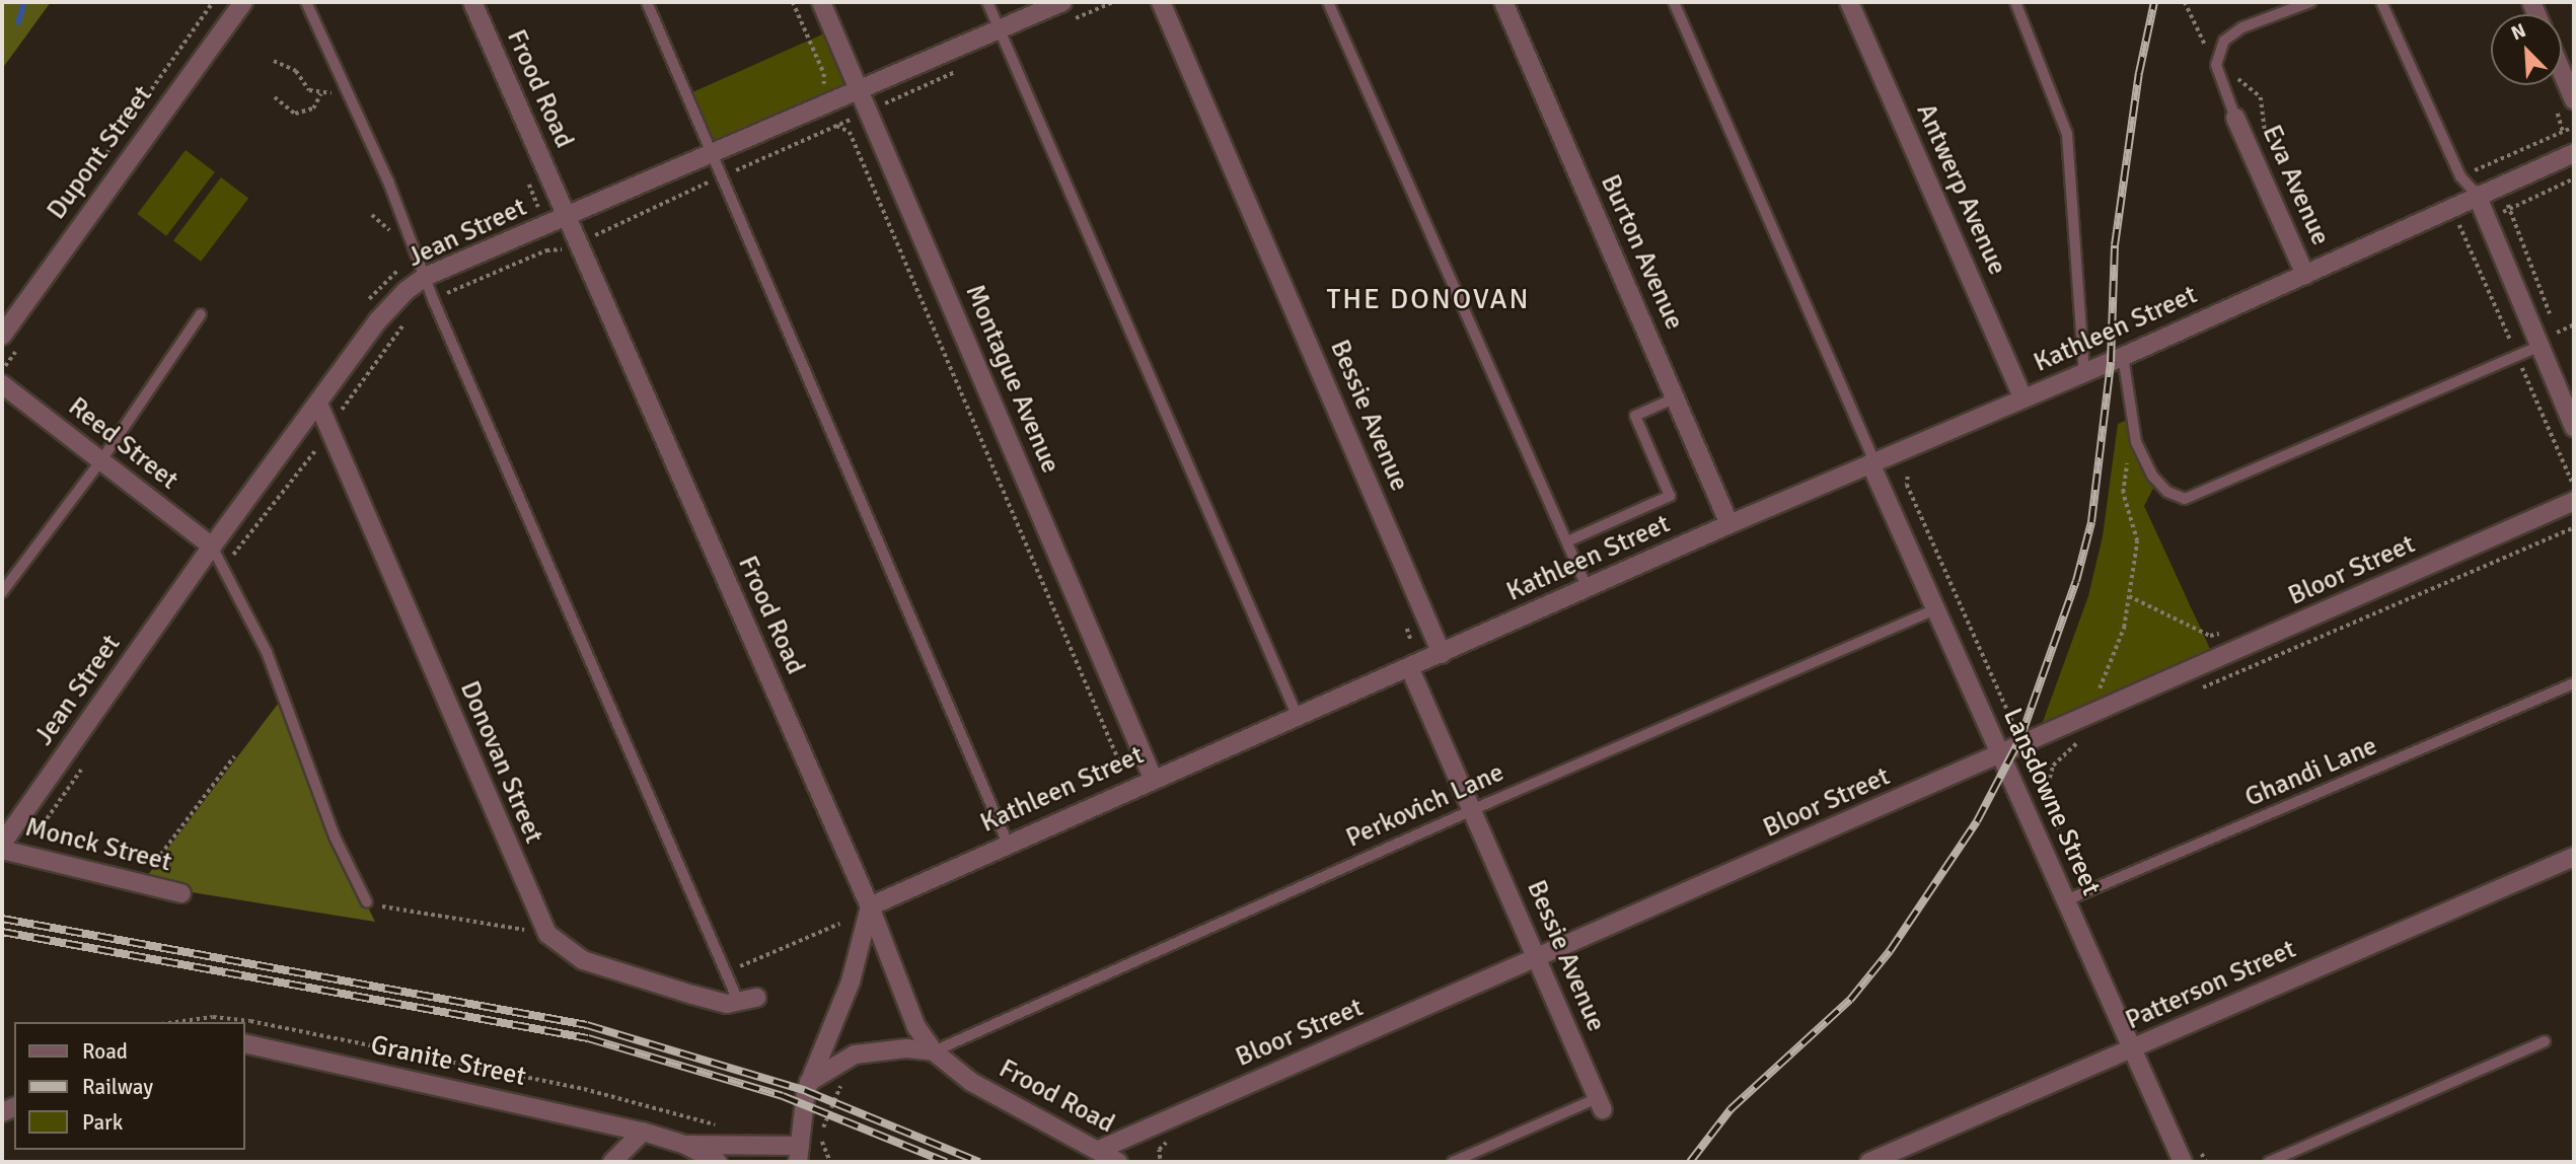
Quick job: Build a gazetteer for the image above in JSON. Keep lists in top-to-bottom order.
{
  "streets": {
    "street": [
      "Frood Road",
      "Dupont Street",
      "Eva Avenue",
      "Antwerp Avenue",
      "Jean Street",
      "Burton Avenue",
      "Kathleen Street",
      "Montague Avenue",
      "Bessie Avenue",
      "Reed Street",
      "Bloor Street",
      "Donovan Street",
      "Lansdowne Street",
      "Monck Street",
      "Patterson Street",
      "Granite Street"
    ],
    "lane": ["Ghandi Lane", "Perkovich Lane"]
  },
  "crossings": [
    ["Frood Road", "Jean Street"],
    ["Frood Road", "Kathleen Street"],
    ["Frood Road", "Bloor Street"],
    ["Frood Road", "Perkovich Lane"],
    ["Eva Avenue", "Kathleen Street"],
    ["Antwerp Avenue", "Kathleen Street"],
    ["Jean Street", "Montague Avenue"],
    ["Jean Street", "Reed Street"],
    ["Jean Street", "Donovan Street"],
    ["Burton Avenue", "Kathleen Street"],
    ["Kathleen Street", "Montague Avenue"],
    ["Kathleen Street", "Bessie Avenue"],
    ["Kathleen Street", "Lansdowne Street"],
    ["Bessie Avenue", "Bloor Street"],
    ["Bessie Avenue", "Perkovich Lane"],
    ["Bloor Street", "Lansdowne Street"],
    ["Ghandi Lane", "Lansdowne Street"],
    ["Lansdowne Street", "Perkovich Lane"],
    ["Lansdowne Street", "Patterson Street"]
  ],
  "districts": ["THE DONOVAN"],
  "legend": ["Road", "Railway", "Park"],
  "north": "top left"
}
